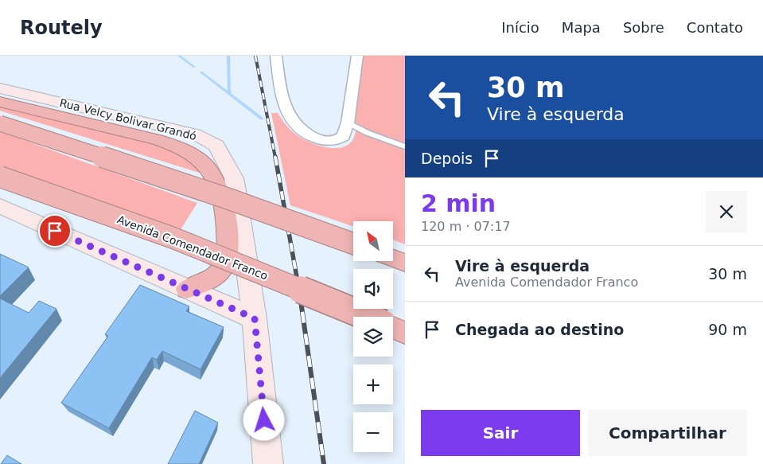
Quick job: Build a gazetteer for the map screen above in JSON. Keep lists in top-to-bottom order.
{
  "streets": {
    "highway": ["Avenida Comendador Franco"],
    "street": ["Rua Velcy Bolivar Grandó"]
  },
  "crossings": [
    ["Rua Velcy Bolivar Grandó", "Avenida Comendador Franco"]
  ],
  "north": "top left",
  "page": {
    "header": "Routely",
    "nav": [
      "Início",
      "Mapa",
      "Sobre",
      "Contato"
    ],
    "turn": ["30 m", "Vire à esquerda"],
    "then": "Depois",
    "heading": ["2 min", "120 m · 07:17"],
    "map_buttons": ["+", "−"],
    "list": [
      {
        "name": "Vire à esquerda",
        "note": "Avenida Comendador Franco",
        "value": "30 m"
      },
      {
        "name": "Chegada ao destino",
        "value": "90 m"
      }
    ],
    "buttons": ["Sair", "Compartilhar"]
  }
}
